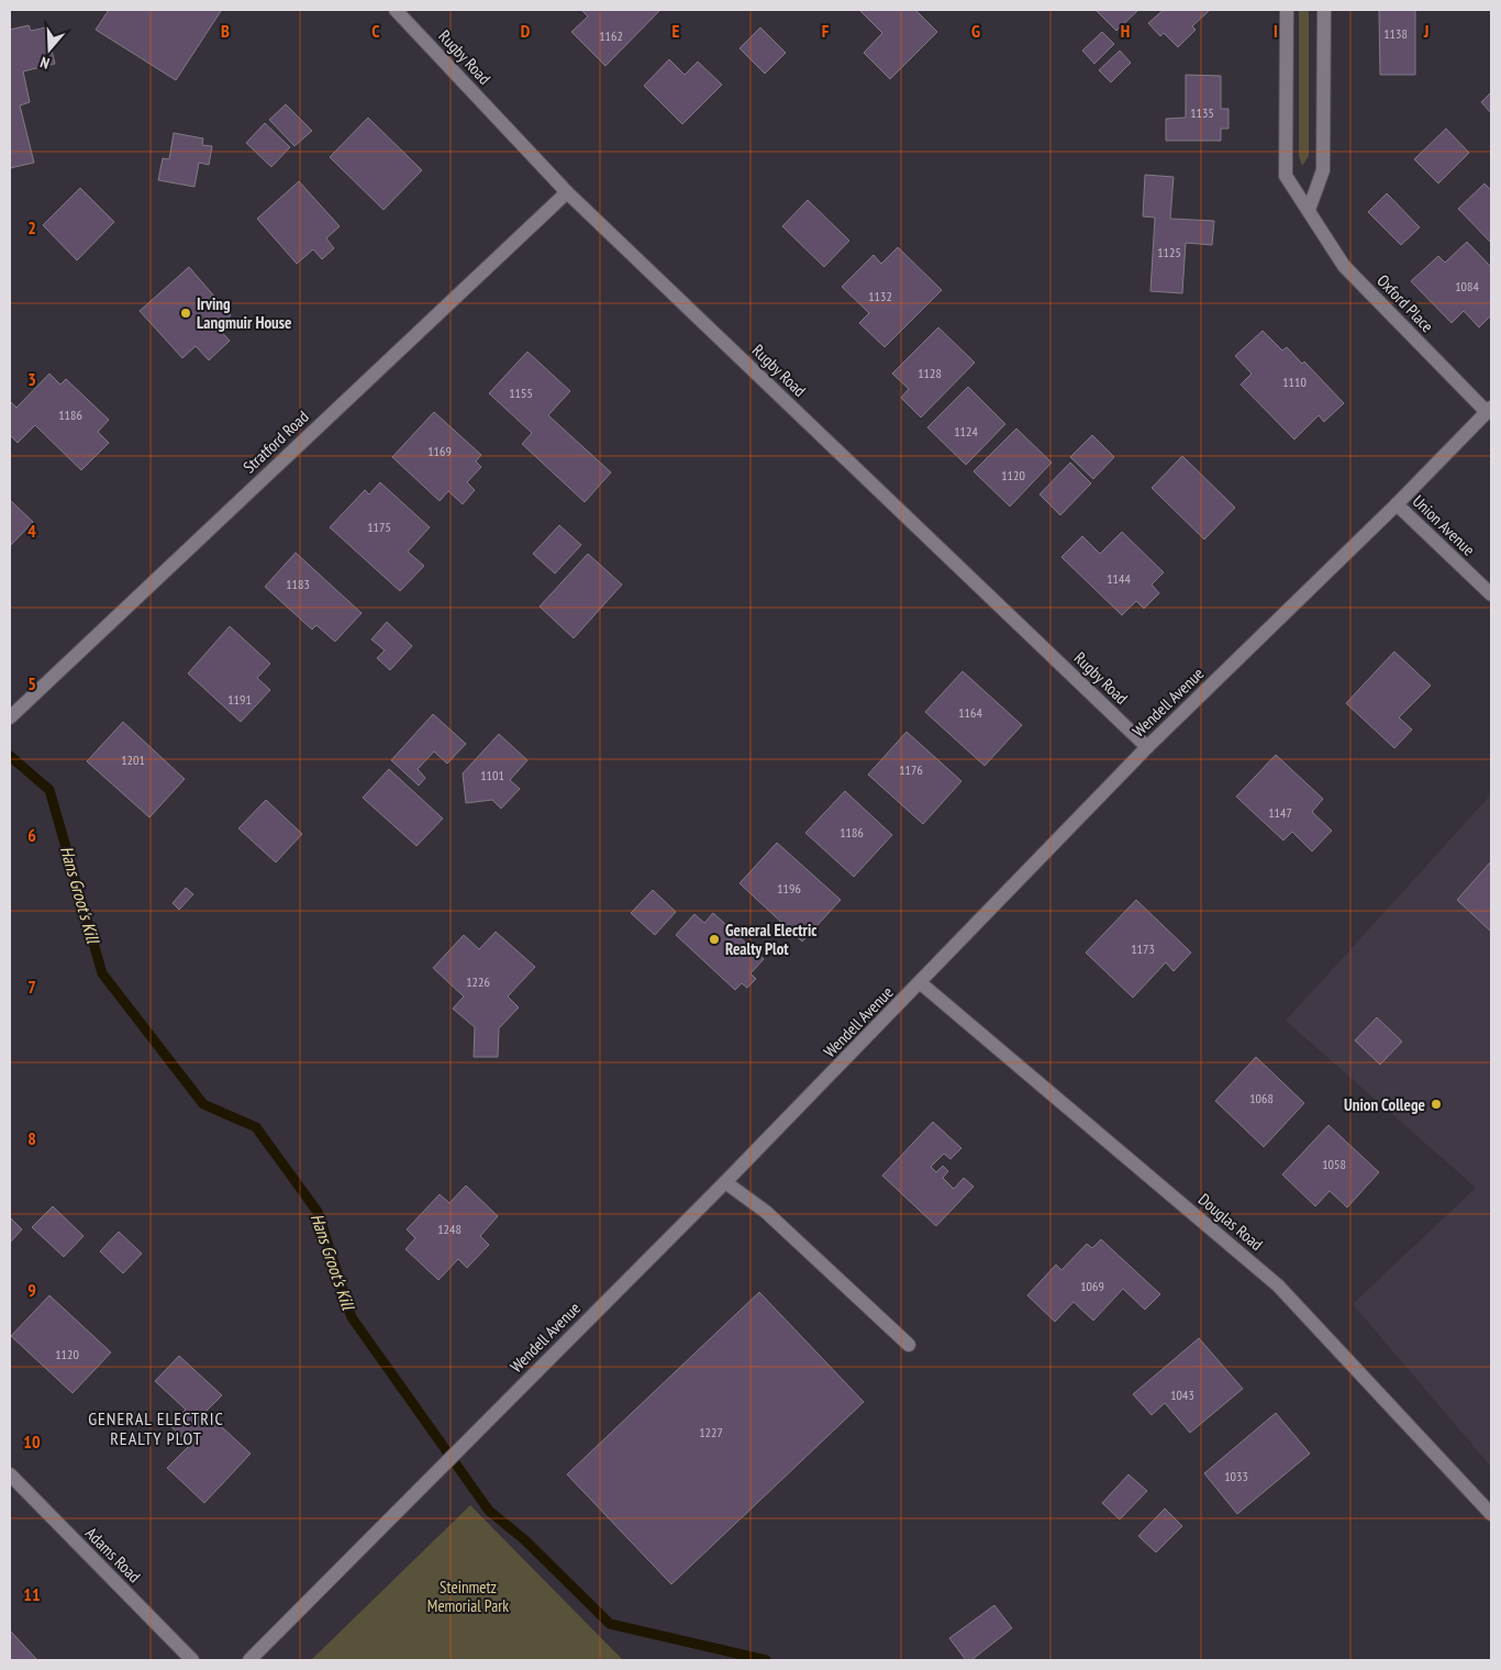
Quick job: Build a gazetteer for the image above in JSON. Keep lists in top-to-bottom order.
{
  "streets": {
    "street": [
      "Rugby Road",
      "Oxford Place",
      "Stratford Road",
      "Union Avenue",
      "Wendell Avenue",
      "Douglas Road",
      "Adams Road"
    ]
  },
  "crossings": [
    ["Rugby Road", "Stratford Road"],
    ["Rugby Road", "Wendell Avenue"],
    ["Oxford Place", "Wendell Avenue"],
    ["Union Avenue", "Wendell Avenue"],
    ["Wendell Avenue", "Douglas Road"]
  ],
  "districts": ["GENERAL ELECTRIC REALTY PLOT"],
  "water": ["Hans Groot's Kill"],
  "parks": ["Steinmetz Memorial Park"],
  "places": ["Irving Langmuir House", "General Electric Realty Plot", "Union College"],
  "house_numbers": [
    "1138",
    "1162",
    "1135",
    "1125",
    "1084",
    "1132",
    "1128",
    "1110",
    "1155",
    "1186",
    "1124",
    "1169",
    "1120",
    "1175",
    "1144",
    "1183",
    "1191",
    "1164",
    "1201",
    "1176",
    "1101",
    "1147",
    "1186",
    "1196",
    "1173",
    "1226",
    "1068",
    "1058",
    "1248",
    "1069",
    "1120",
    "1043",
    "1227",
    "1033"
  ],
  "north": "bottom",
  "grid": {
    "columns": [
      "B",
      "C",
      "D",
      "E",
      "F",
      "G",
      "H",
      "I",
      "J"
    ],
    "rows": [
      "2",
      "3",
      "4",
      "5",
      "6",
      "7",
      "8",
      "9",
      "10",
      "11"
    ]
  }
}
